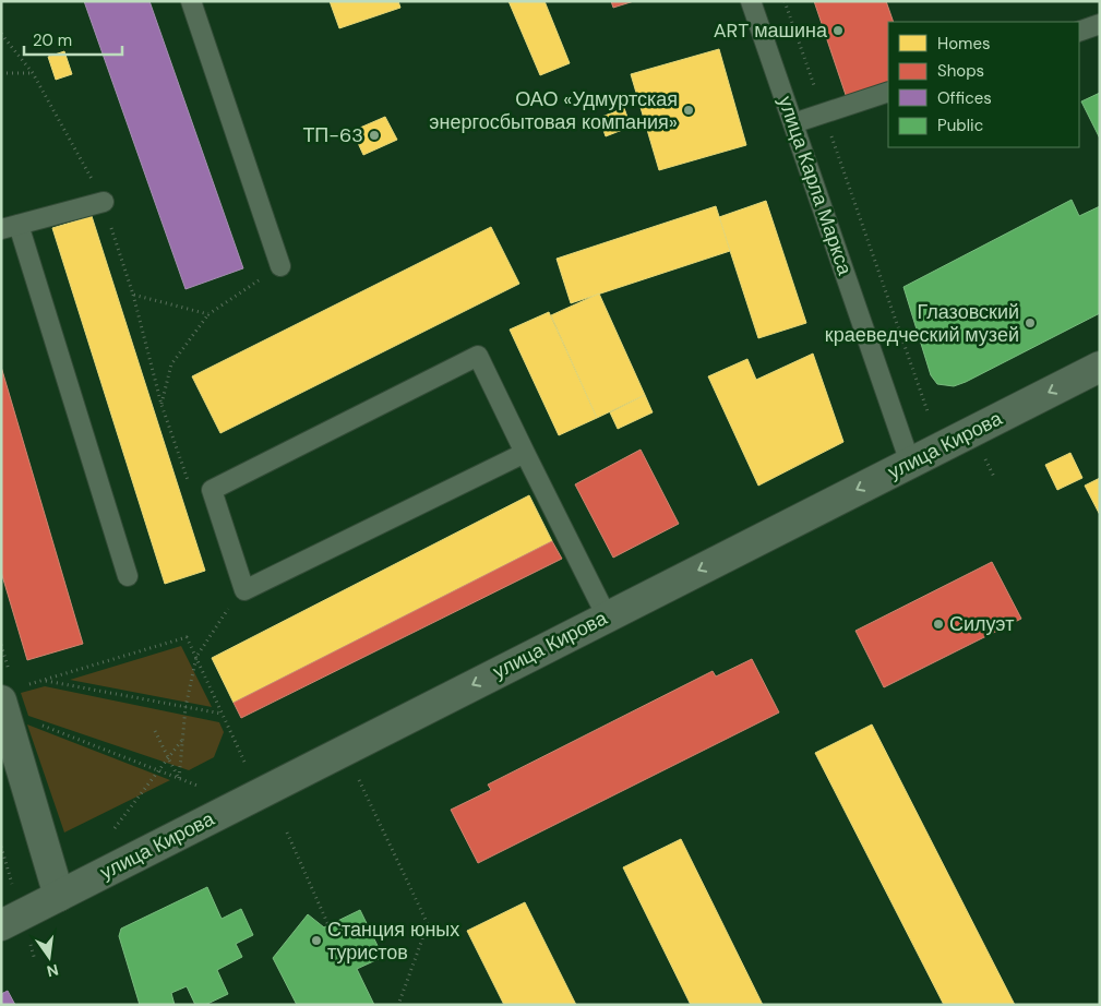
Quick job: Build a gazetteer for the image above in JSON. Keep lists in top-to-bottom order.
{
  "streets": {
    "main road": ["улица Кирова"],
    "lane": ["улица Карла Маркса"]
  },
  "crossings": [
    ["улица Карла Маркса", "улица Кирова"]
  ],
  "one_way": ["улица Кирова"],
  "places": [
    "ART машина",
    "ОАО «Удмуртская энергосбытовая компания»",
    "ТП-63",
    "Глазовский краеведческий музей",
    "Силуэт",
    "Станция юных туристов"
  ],
  "legend": [
    "Homes",
    "Shops",
    "Offices",
    "Public"
  ],
  "scale_bar": "20 m",
  "north": "bottom"
}
